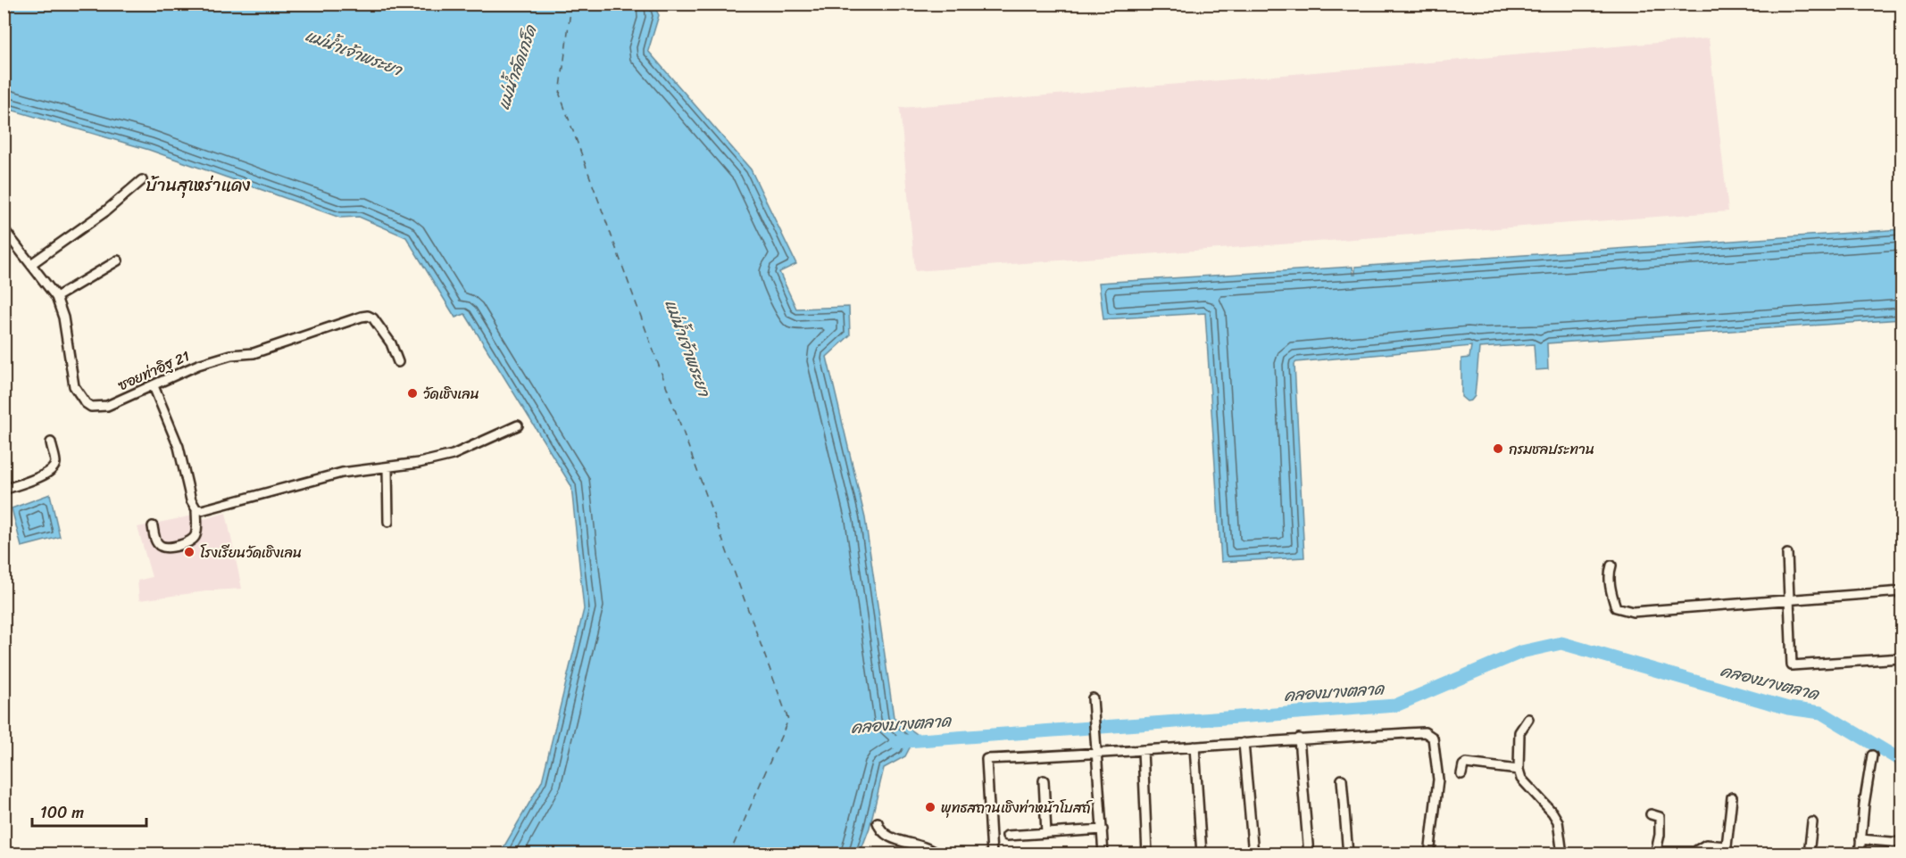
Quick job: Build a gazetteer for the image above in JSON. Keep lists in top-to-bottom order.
{
  "streets": {
    "street": ["ซอยท่าอิฐ 21"]
  },
  "districts": ["บ้านสุเหร่าแดง"],
  "water": ["แม่น้ำเจ้าพระยา", "แม่น้ำลัดเกร็ด", "คลองบางตลาด"],
  "places": [
    "วัดเชิงเลน",
    "กรมชลประทาน",
    "โรงเรียนวัดเชิงเลน",
    "พุทธสถานเชิงท่าหน้าโบสถ์"
  ],
  "scale_bar": "100 m"
}
